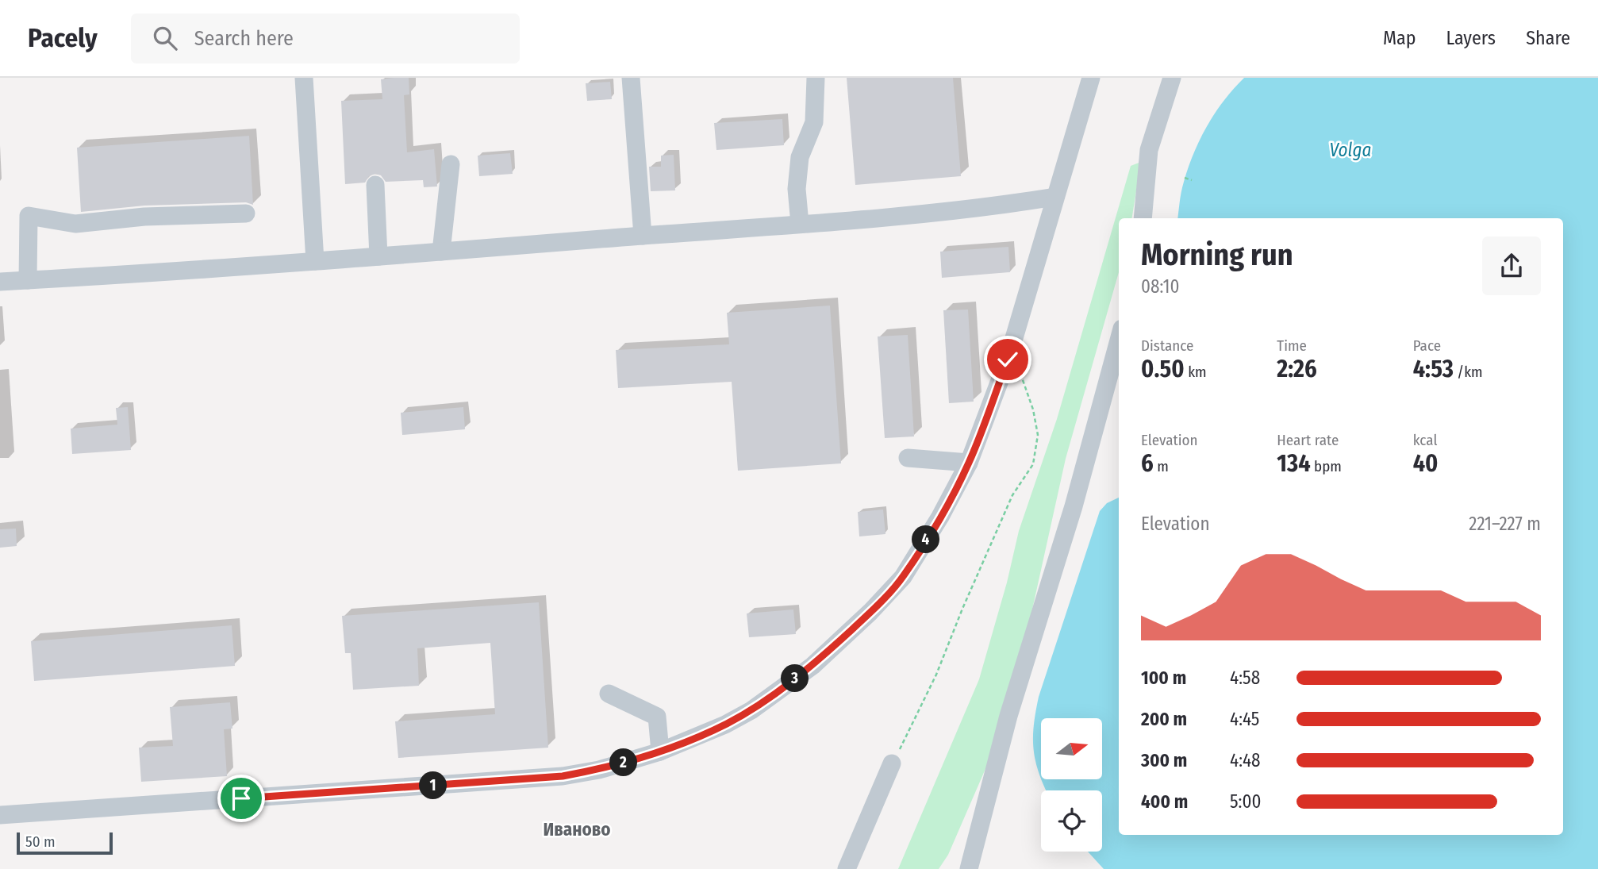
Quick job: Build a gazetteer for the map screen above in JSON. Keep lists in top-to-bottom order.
{
  "districts": ["Иваново"],
  "water": ["Volga"],
  "scale_bar": "50 m",
  "north": "right",
  "page": {
    "header": "Pacely",
    "search": "Search here",
    "nav": ["Map", "Layers", "Share"],
    "heading": ["Morning run", "08:10"],
    "stats": [
      ["Distance", "0.50 km"],
      ["Time", "2:26"],
      ["Pace", "4:53 /km"],
      ["Elevation", "6 m"],
      ["Heart rate", "134 bpm"],
      ["kcal", "40"]
    ],
    "chart": ["Elevation", "221–227 m"],
    "pins": [
      "4",
      "3",
      "2",
      "1"
    ],
    "list": [
      {
        "name": "100 m",
        "note": "4:58"
      },
      {
        "name": "200 m",
        "note": "4:45"
      },
      {
        "name": "300 m",
        "note": "4:48"
      },
      {
        "name": "400 m",
        "note": "5:00"
      }
    ],
    "scale": "50 m"
  }
}
